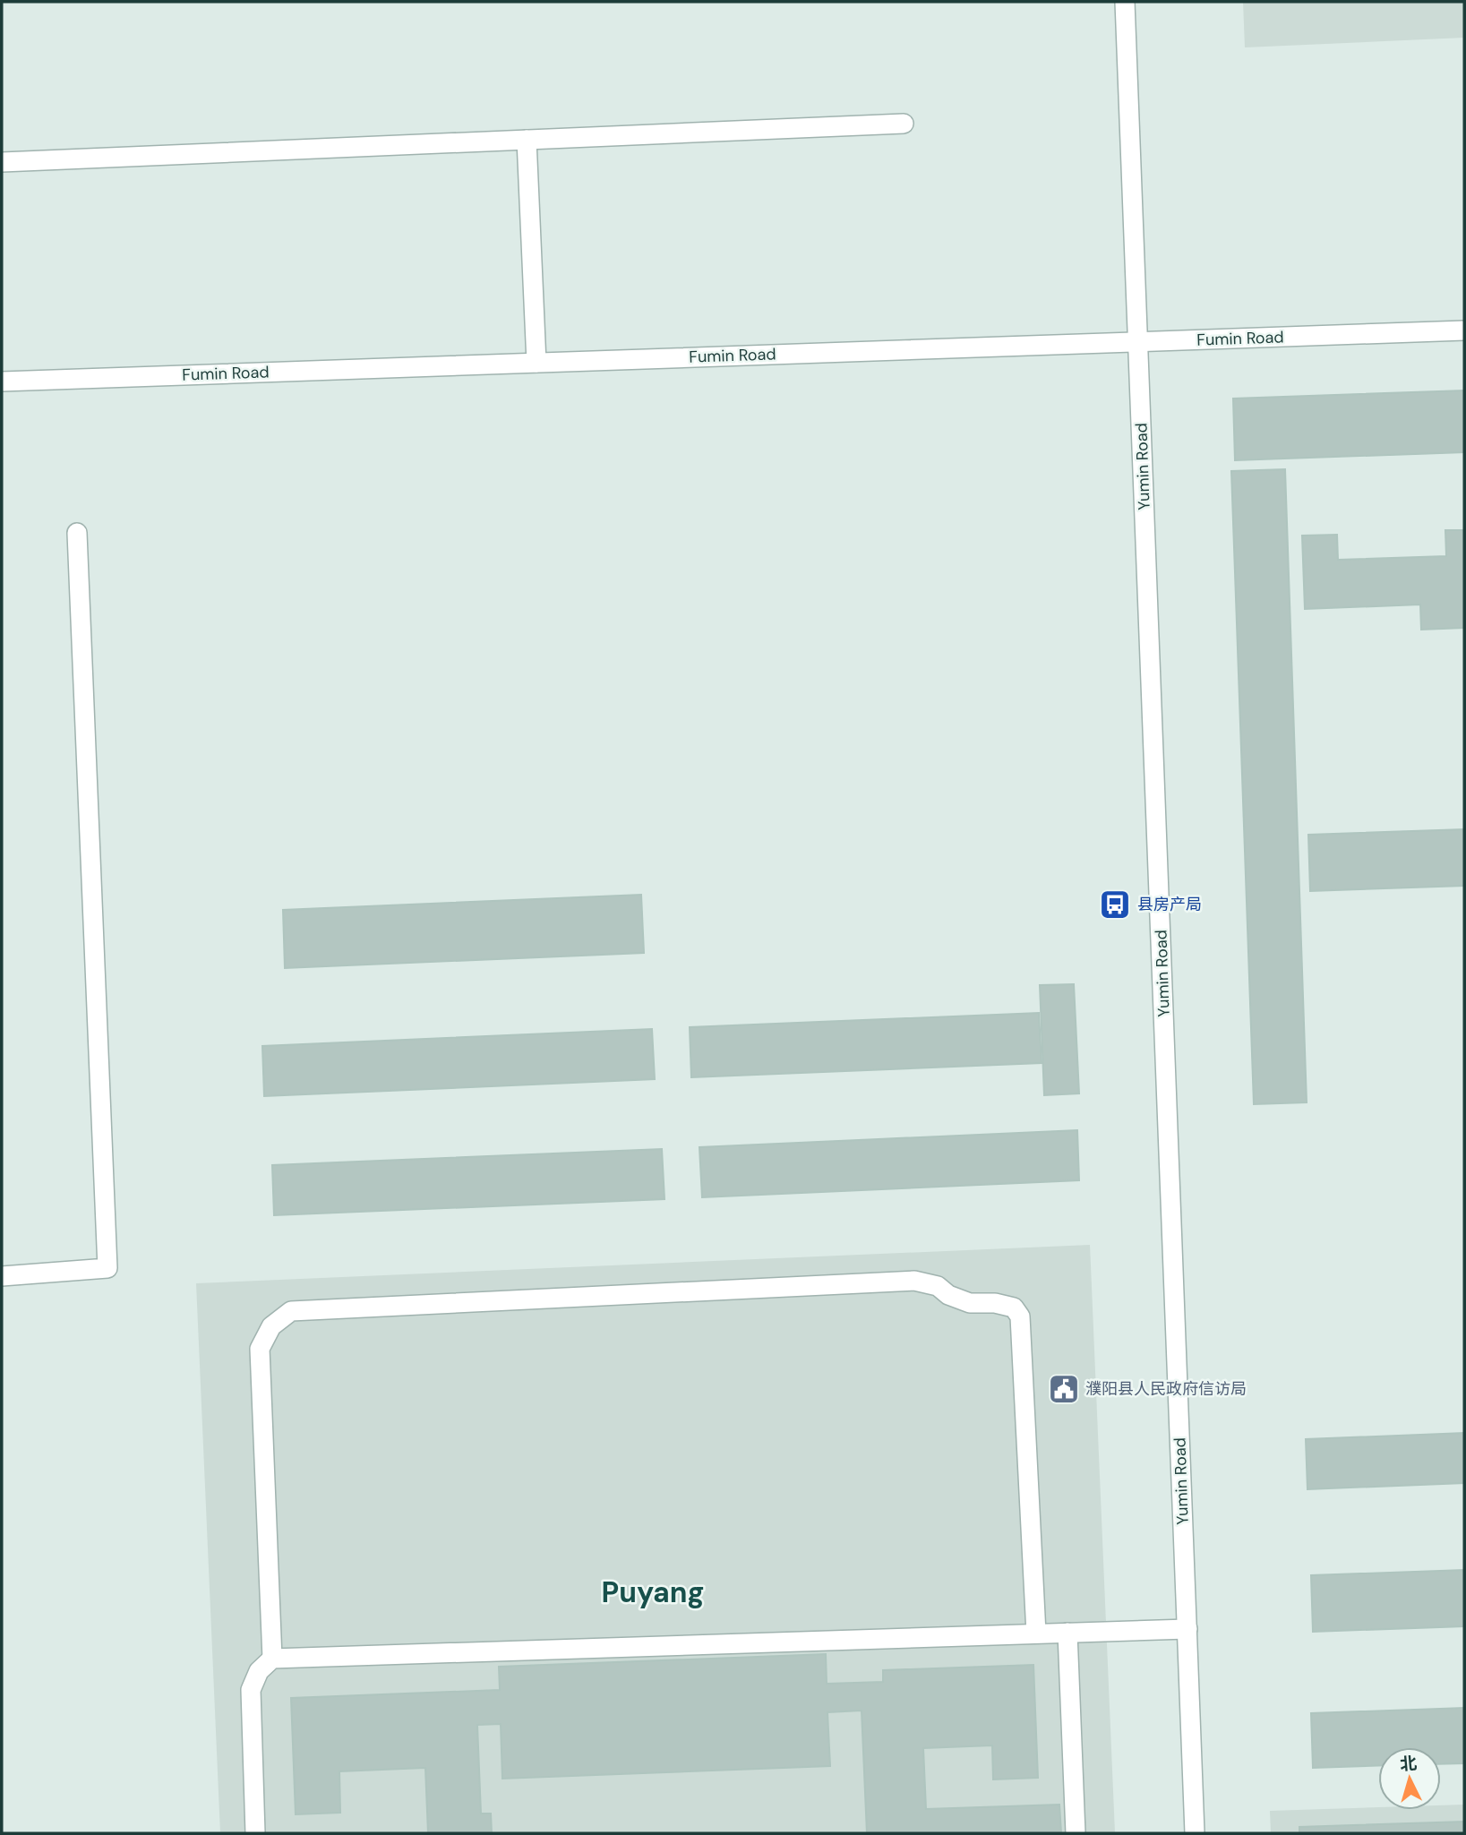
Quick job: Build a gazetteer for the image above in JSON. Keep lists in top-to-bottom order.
{
  "streets": {
    "street": ["Fumin Road", "Yumin Road"]
  },
  "crossings": [
    ["Fumin Road", "Yumin Road"]
  ],
  "districts": ["Puyang"],
  "places": {
    "bus stop": ["县房产局"],
    "public building": ["濮阳县人民政府信访局"]
  },
  "north": "top"
}
